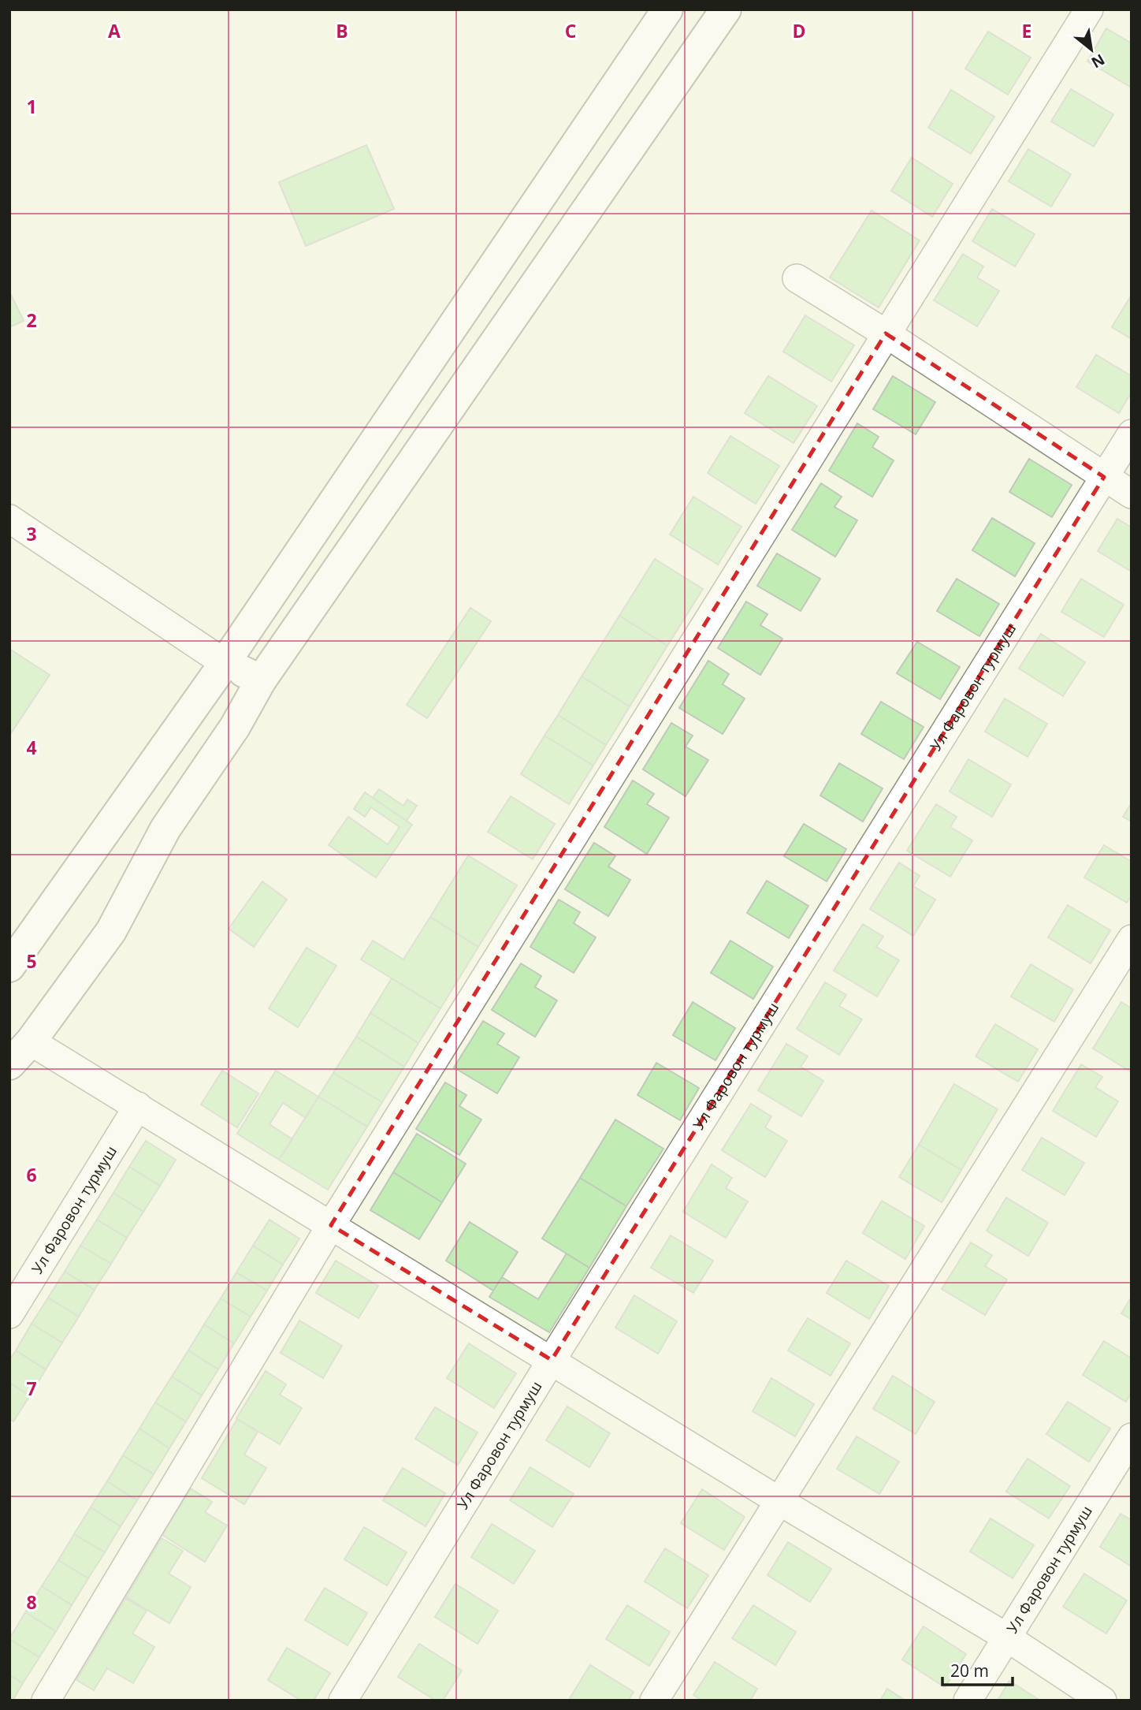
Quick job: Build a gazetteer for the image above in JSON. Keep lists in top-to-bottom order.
{
  "streets": {
    "street": ["Ул Фаровон турмуш"]
  },
  "scale_bar": "20 m",
  "north": "bottom right",
  "grid": {
    "columns": [
      "A",
      "B",
      "C",
      "D",
      "E"
    ],
    "rows": [
      "1",
      "2",
      "3",
      "4",
      "5",
      "6",
      "7",
      "8"
    ]
  }
}
